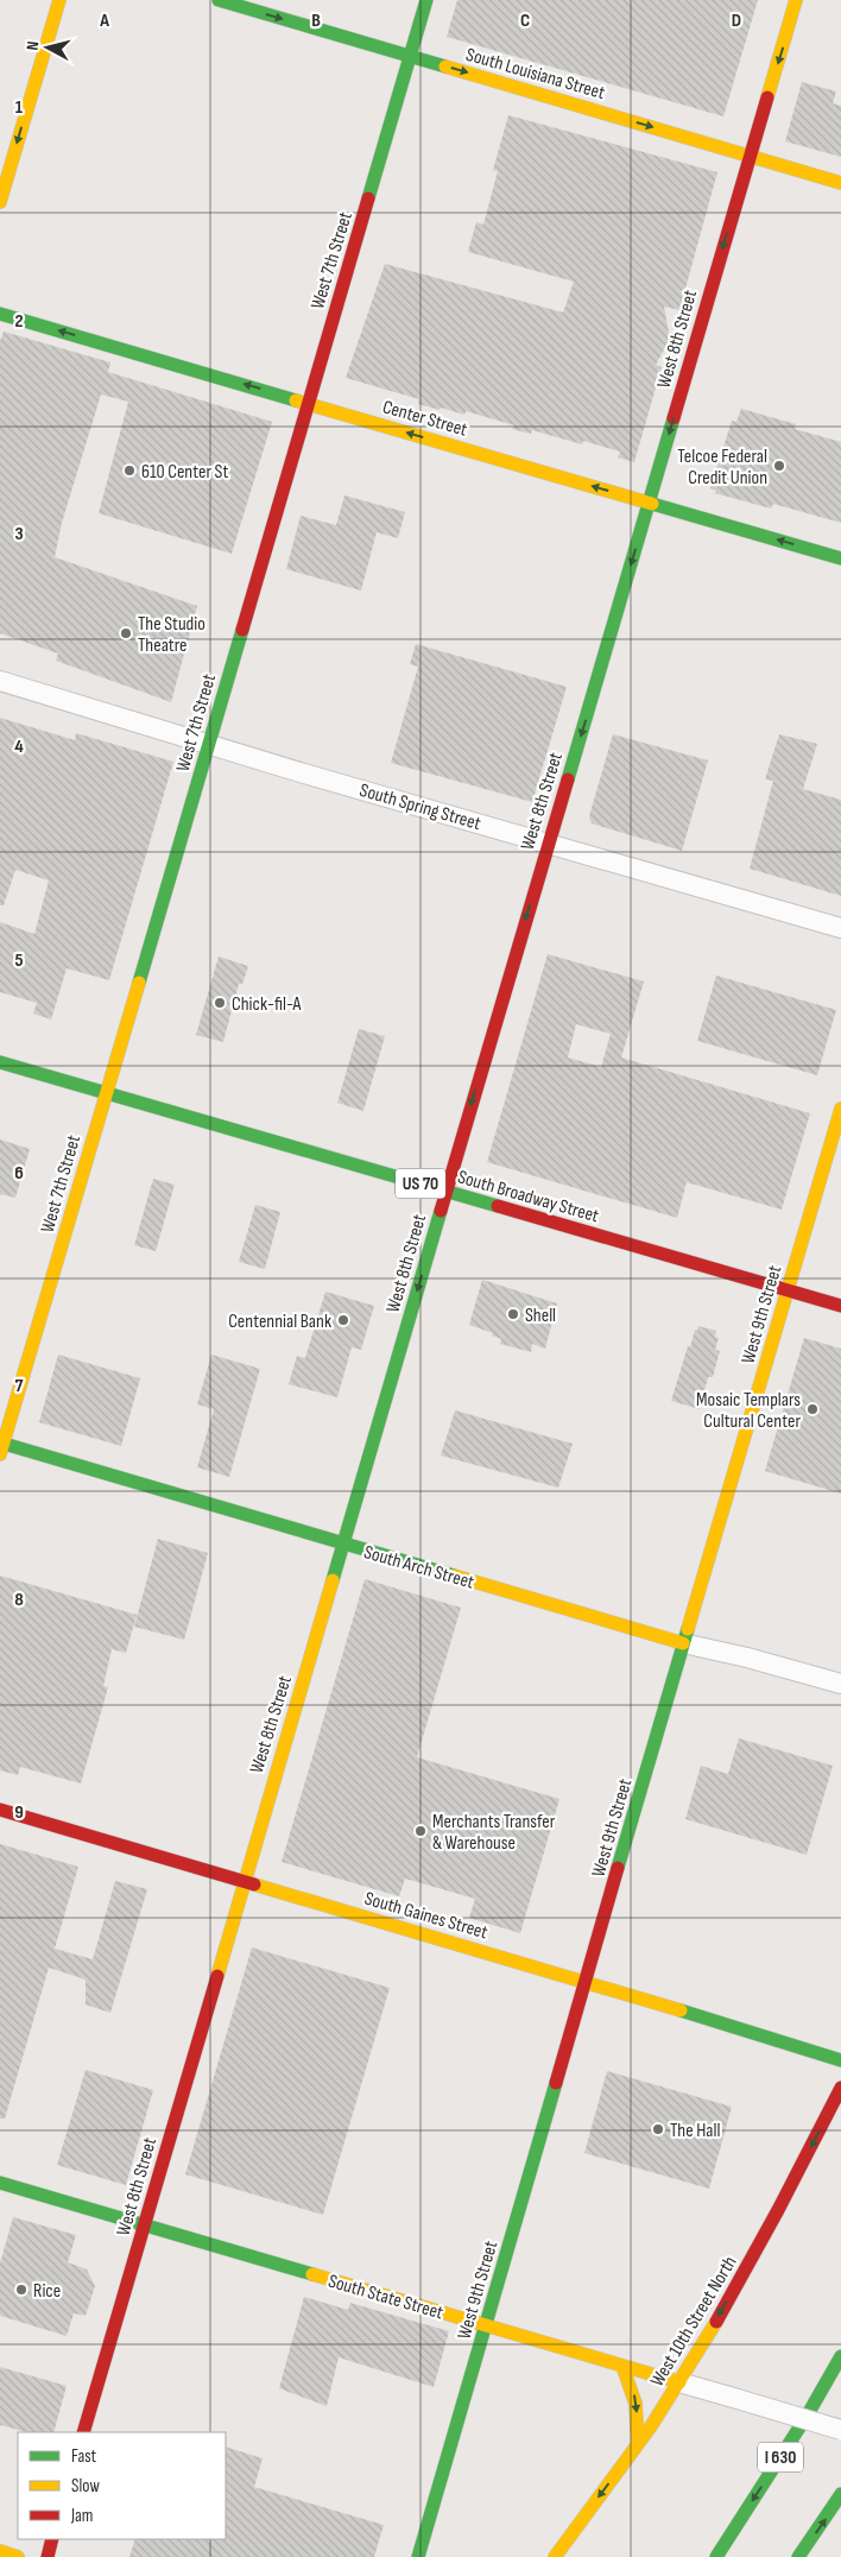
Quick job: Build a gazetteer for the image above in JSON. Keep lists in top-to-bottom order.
{
  "streets": {
    "main road": [
      "South Louisiana Street",
      "West 7th Street",
      "West 8th Street",
      "Center Street",
      "US 70",
      "South Broadway Street",
      "West 9th Street",
      "South Arch Street",
      "South Gaines Street",
      "South State Street",
      "West 10th Street North",
      "I 630"
    ],
    "street": ["South Spring Street"]
  },
  "crossings": [
    ["South Louisiana Street", "West 7th Street"],
    ["South Louisiana Street", "West 8th Street"],
    ["West 7th Street", "Center Street"],
    ["West 7th Street", "South Spring Street"],
    ["West 7th Street", "South Broadway Street"],
    ["West 7th Street", "South Arch Street"],
    ["West 8th Street", "Center Street"],
    ["West 8th Street", "South Spring Street"],
    ["West 8th Street", "South Broadway Street"],
    ["West 8th Street", "South Arch Street"],
    ["West 8th Street", "South Gaines Street"],
    ["West 8th Street", "South State Street"],
    ["South Broadway Street", "West 9th Street"],
    ["West 9th Street", "South Arch Street"],
    ["West 9th Street", "South Gaines Street"],
    ["West 9th Street", "South State Street"],
    ["South State Street", "West 10th Street North"]
  ],
  "one_way": [
    "South Louisiana Street",
    "West 8th Street",
    "Center Street",
    "West 10th Street North"
  ],
  "places": [
    "Telcoe Federal Credit Union",
    "610 Center St",
    "The Studio Theatre",
    "Chick-fil-A",
    "Shell",
    "Centennial Bank",
    "Mosaic Templars Cultural Center",
    "Merchants Transfer & Warehouse",
    "The Hall",
    "Rice"
  ],
  "legend": ["Fast", "Slow", "Jam"],
  "north": "left",
  "grid": {
    "columns": [
      "A",
      "B",
      "C",
      "D"
    ],
    "rows": [
      "1",
      "2",
      "3",
      "4",
      "5",
      "6",
      "7",
      "8",
      "9"
    ]
  }
}
